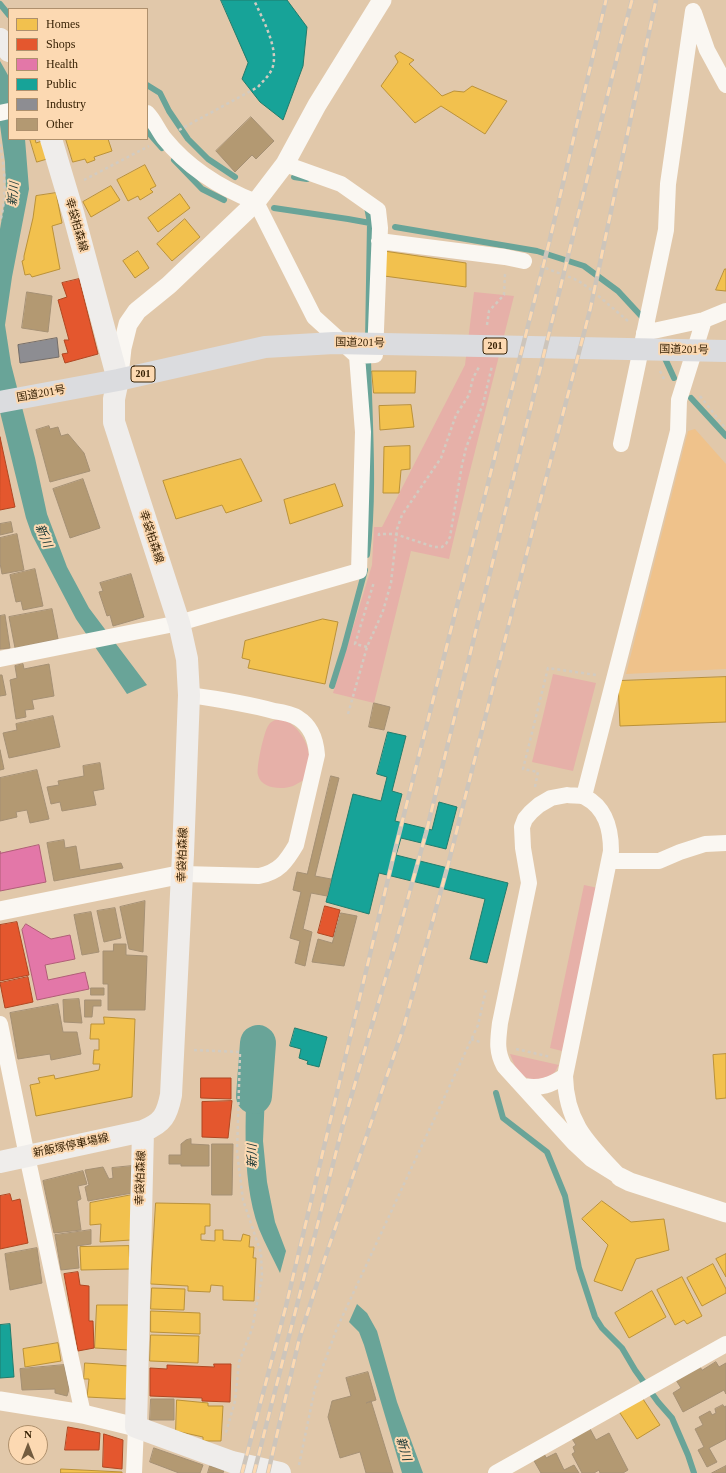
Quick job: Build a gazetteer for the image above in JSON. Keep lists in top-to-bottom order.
{
  "streets": {
    "highway": ["国道201号", "201"],
    "main road": ["幸袋柏森線", "新飯塚停車場線"]
  },
  "crossings": [
    ["幸袋柏森線", "国道201号"],
    ["幸袋柏森線", "新飯塚停車場線"]
  ],
  "water": ["新川"],
  "legend": [
    "Homes",
    "Shops",
    "Health",
    "Public",
    "Industry",
    "Other"
  ],
  "north": "top"
}
